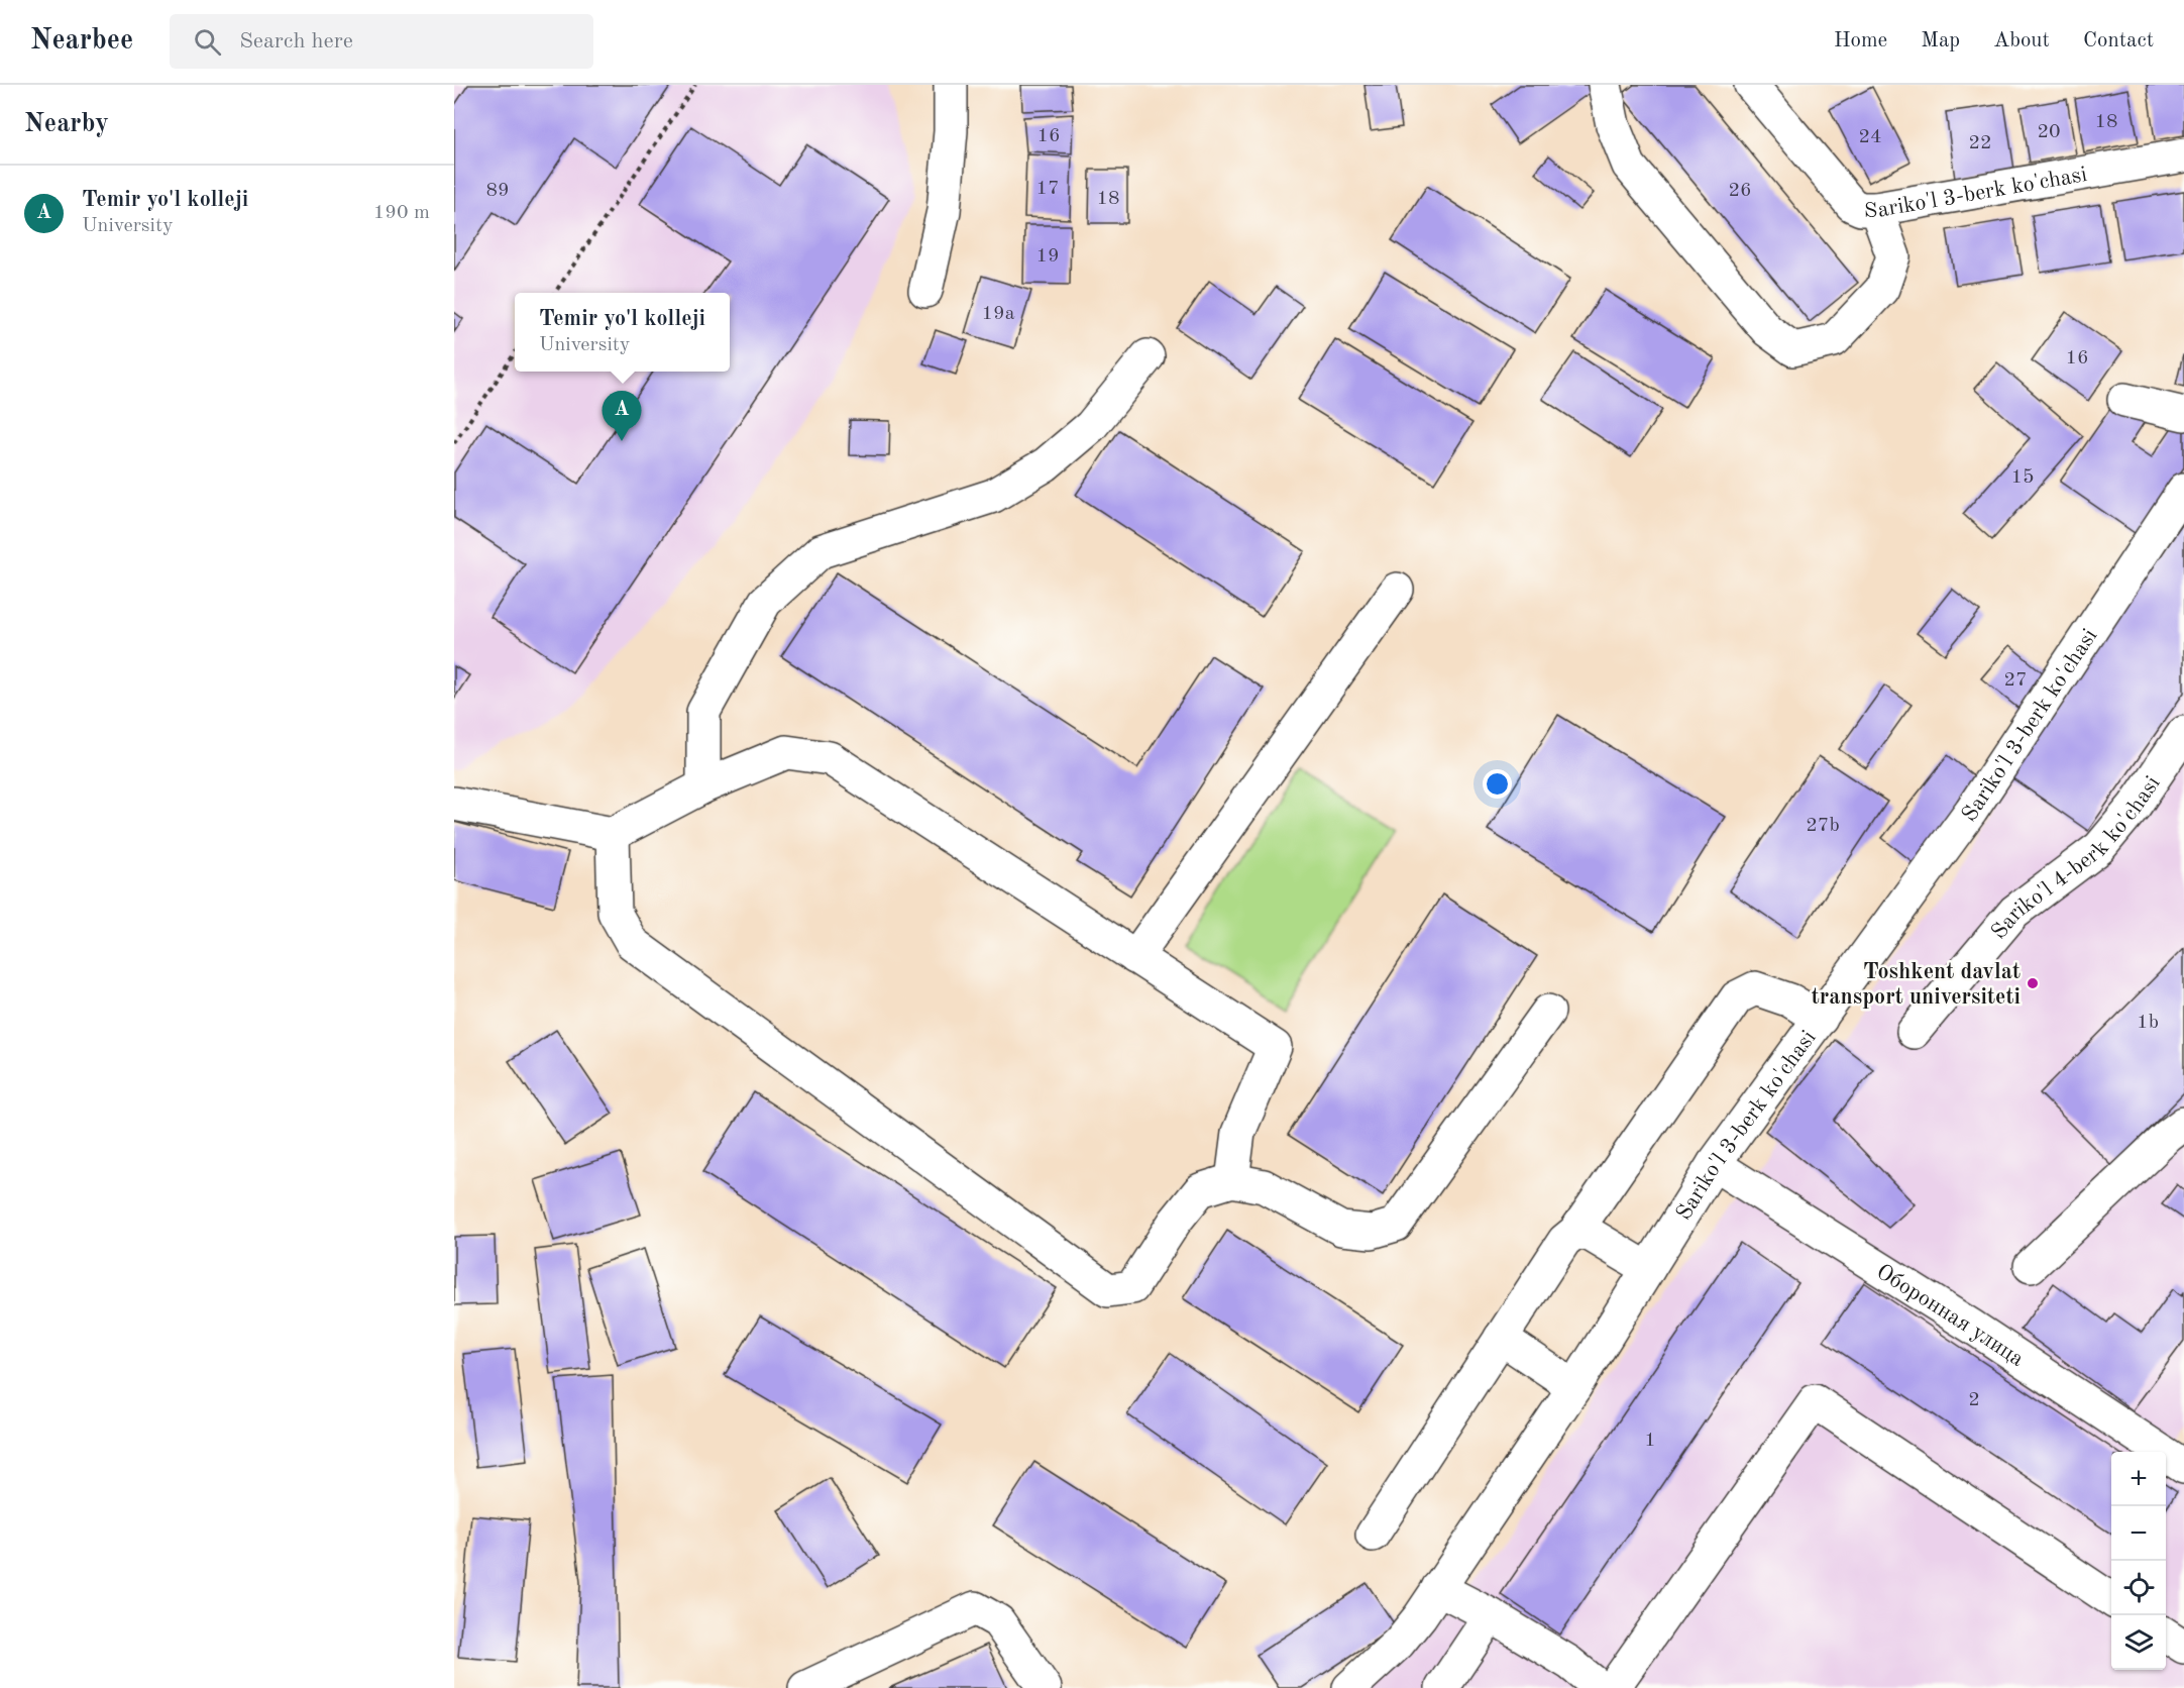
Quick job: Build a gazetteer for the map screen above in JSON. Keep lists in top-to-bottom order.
{
  "streets": {
    "street": ["Sariko'l 3-berk ko'chasi", "Sariko'l 4-berk ko'chasi", "Оборонная улица"]
  },
  "crossings": [
    ["Sariko'l 3-berk ko'chasi", "Оборонная улица"]
  ],
  "places": ["Toshkent davlat transport universiteti"],
  "house_numbers": [
    "18",
    "20",
    "16",
    "24",
    "22",
    "17",
    "89",
    "26",
    "18",
    "19",
    "19a",
    "16",
    "15",
    "27",
    "27b",
    "1b",
    "2",
    "1"
  ],
  "page": {
    "header": "Nearbee",
    "search": "Search here",
    "nav": [
      "Home",
      "Map",
      "About",
      "Contact"
    ],
    "heading": "Nearby",
    "list": [
      {
        "mark": "A",
        "name": "Temir yo'l kolleji",
        "note": "University",
        "value": "190 m"
      }
    ],
    "popup": ["Temir yo'l kolleji", "University"],
    "pins": "A",
    "map_buttons": ["+", "−"]
  }
}
